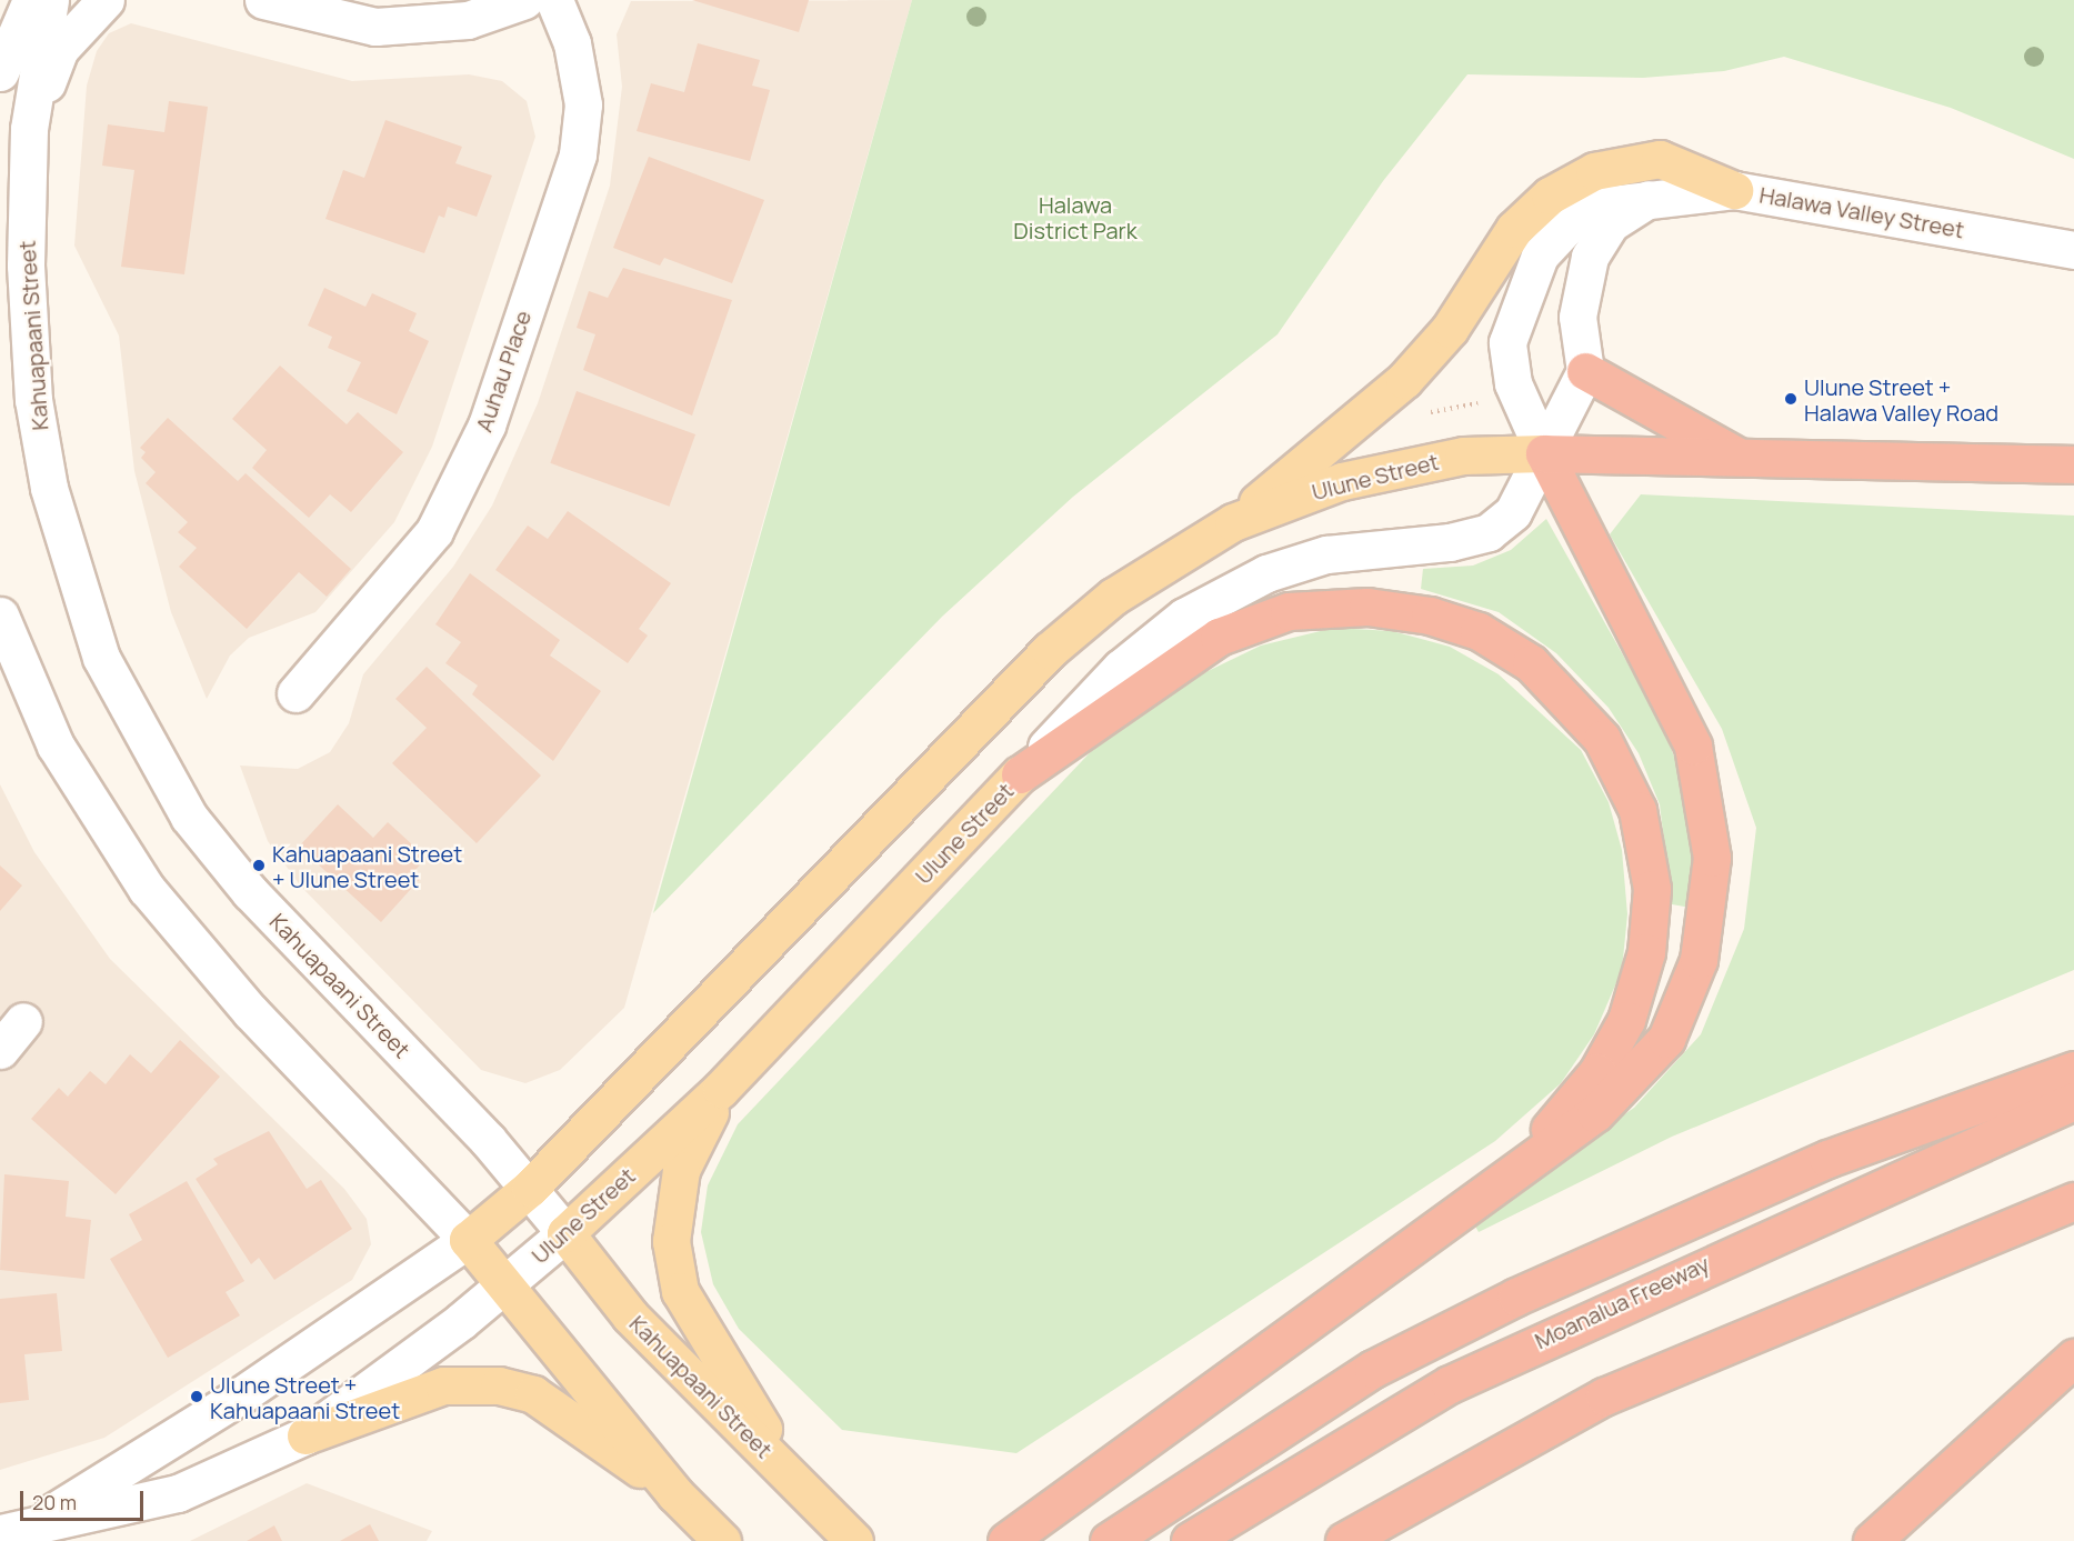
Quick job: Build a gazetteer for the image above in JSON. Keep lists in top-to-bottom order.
{
  "streets": {
    "highway": ["Moanalua Freeway"],
    "main road": ["Kahuapaani Street", "Ulune Street"],
    "street": ["Halawa Valley Street", "Auhau Place"]
  },
  "crossings": [
    ["Halawa Valley Street", "Ulune Street"],
    ["Kahuapaani Street", "Ulune Street"]
  ],
  "parks": ["Halawa District Park"],
  "places": ["Ulune Street + Halawa Valley Road", "Kahuapaani Street + Ulune Street", "Ulune Street + Kahuapaani Street"],
  "scale_bar": "20 m"
}
